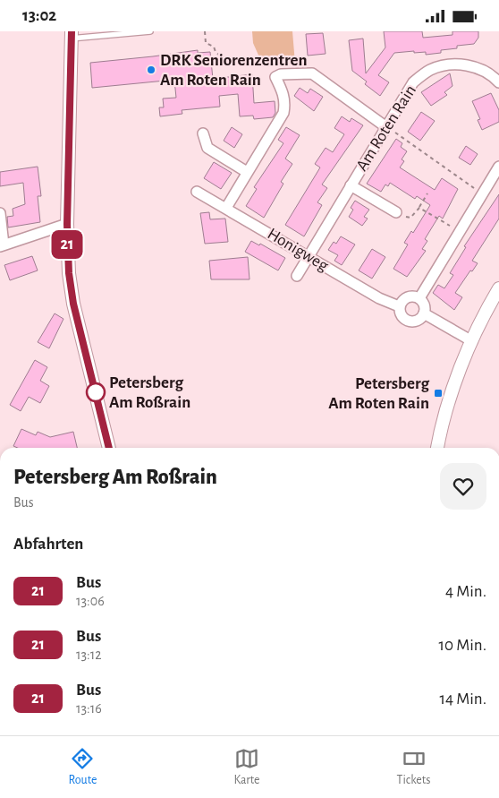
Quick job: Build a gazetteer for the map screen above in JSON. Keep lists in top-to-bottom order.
{
  "streets": {
    "street": ["Am Roten Rain", "Honigweg"]
  },
  "crossings": [
    ["Am Roten Rain", "Honigweg"]
  ],
  "places": {
    "other": ["DRK Seniorenzentren Am Roten Rain", "Petersberg Am Roßrain"],
    "transit": ["Petersberg Am Roten Rain"]
  },
  "lines": ["bus line 21"],
  "page": {
    "status": "13:02",
    "on_map": "21",
    "heading": [
      ["Petersberg Am Roßrain", "Bus"],
      "Abfahrten"
    ],
    "list": [
      {
        "mark": "21",
        "name": "Bus",
        "note": "13:06",
        "value": "4 Min."
      },
      {
        "mark": "21",
        "name": "Bus",
        "note": "13:12",
        "value": "10 Min."
      },
      {
        "mark": "21",
        "name": "Bus",
        "note": "13:16",
        "value": "14 Min."
      }
    ],
    "tabs": ["Route", "Karte", "Tickets"]
  }
}
